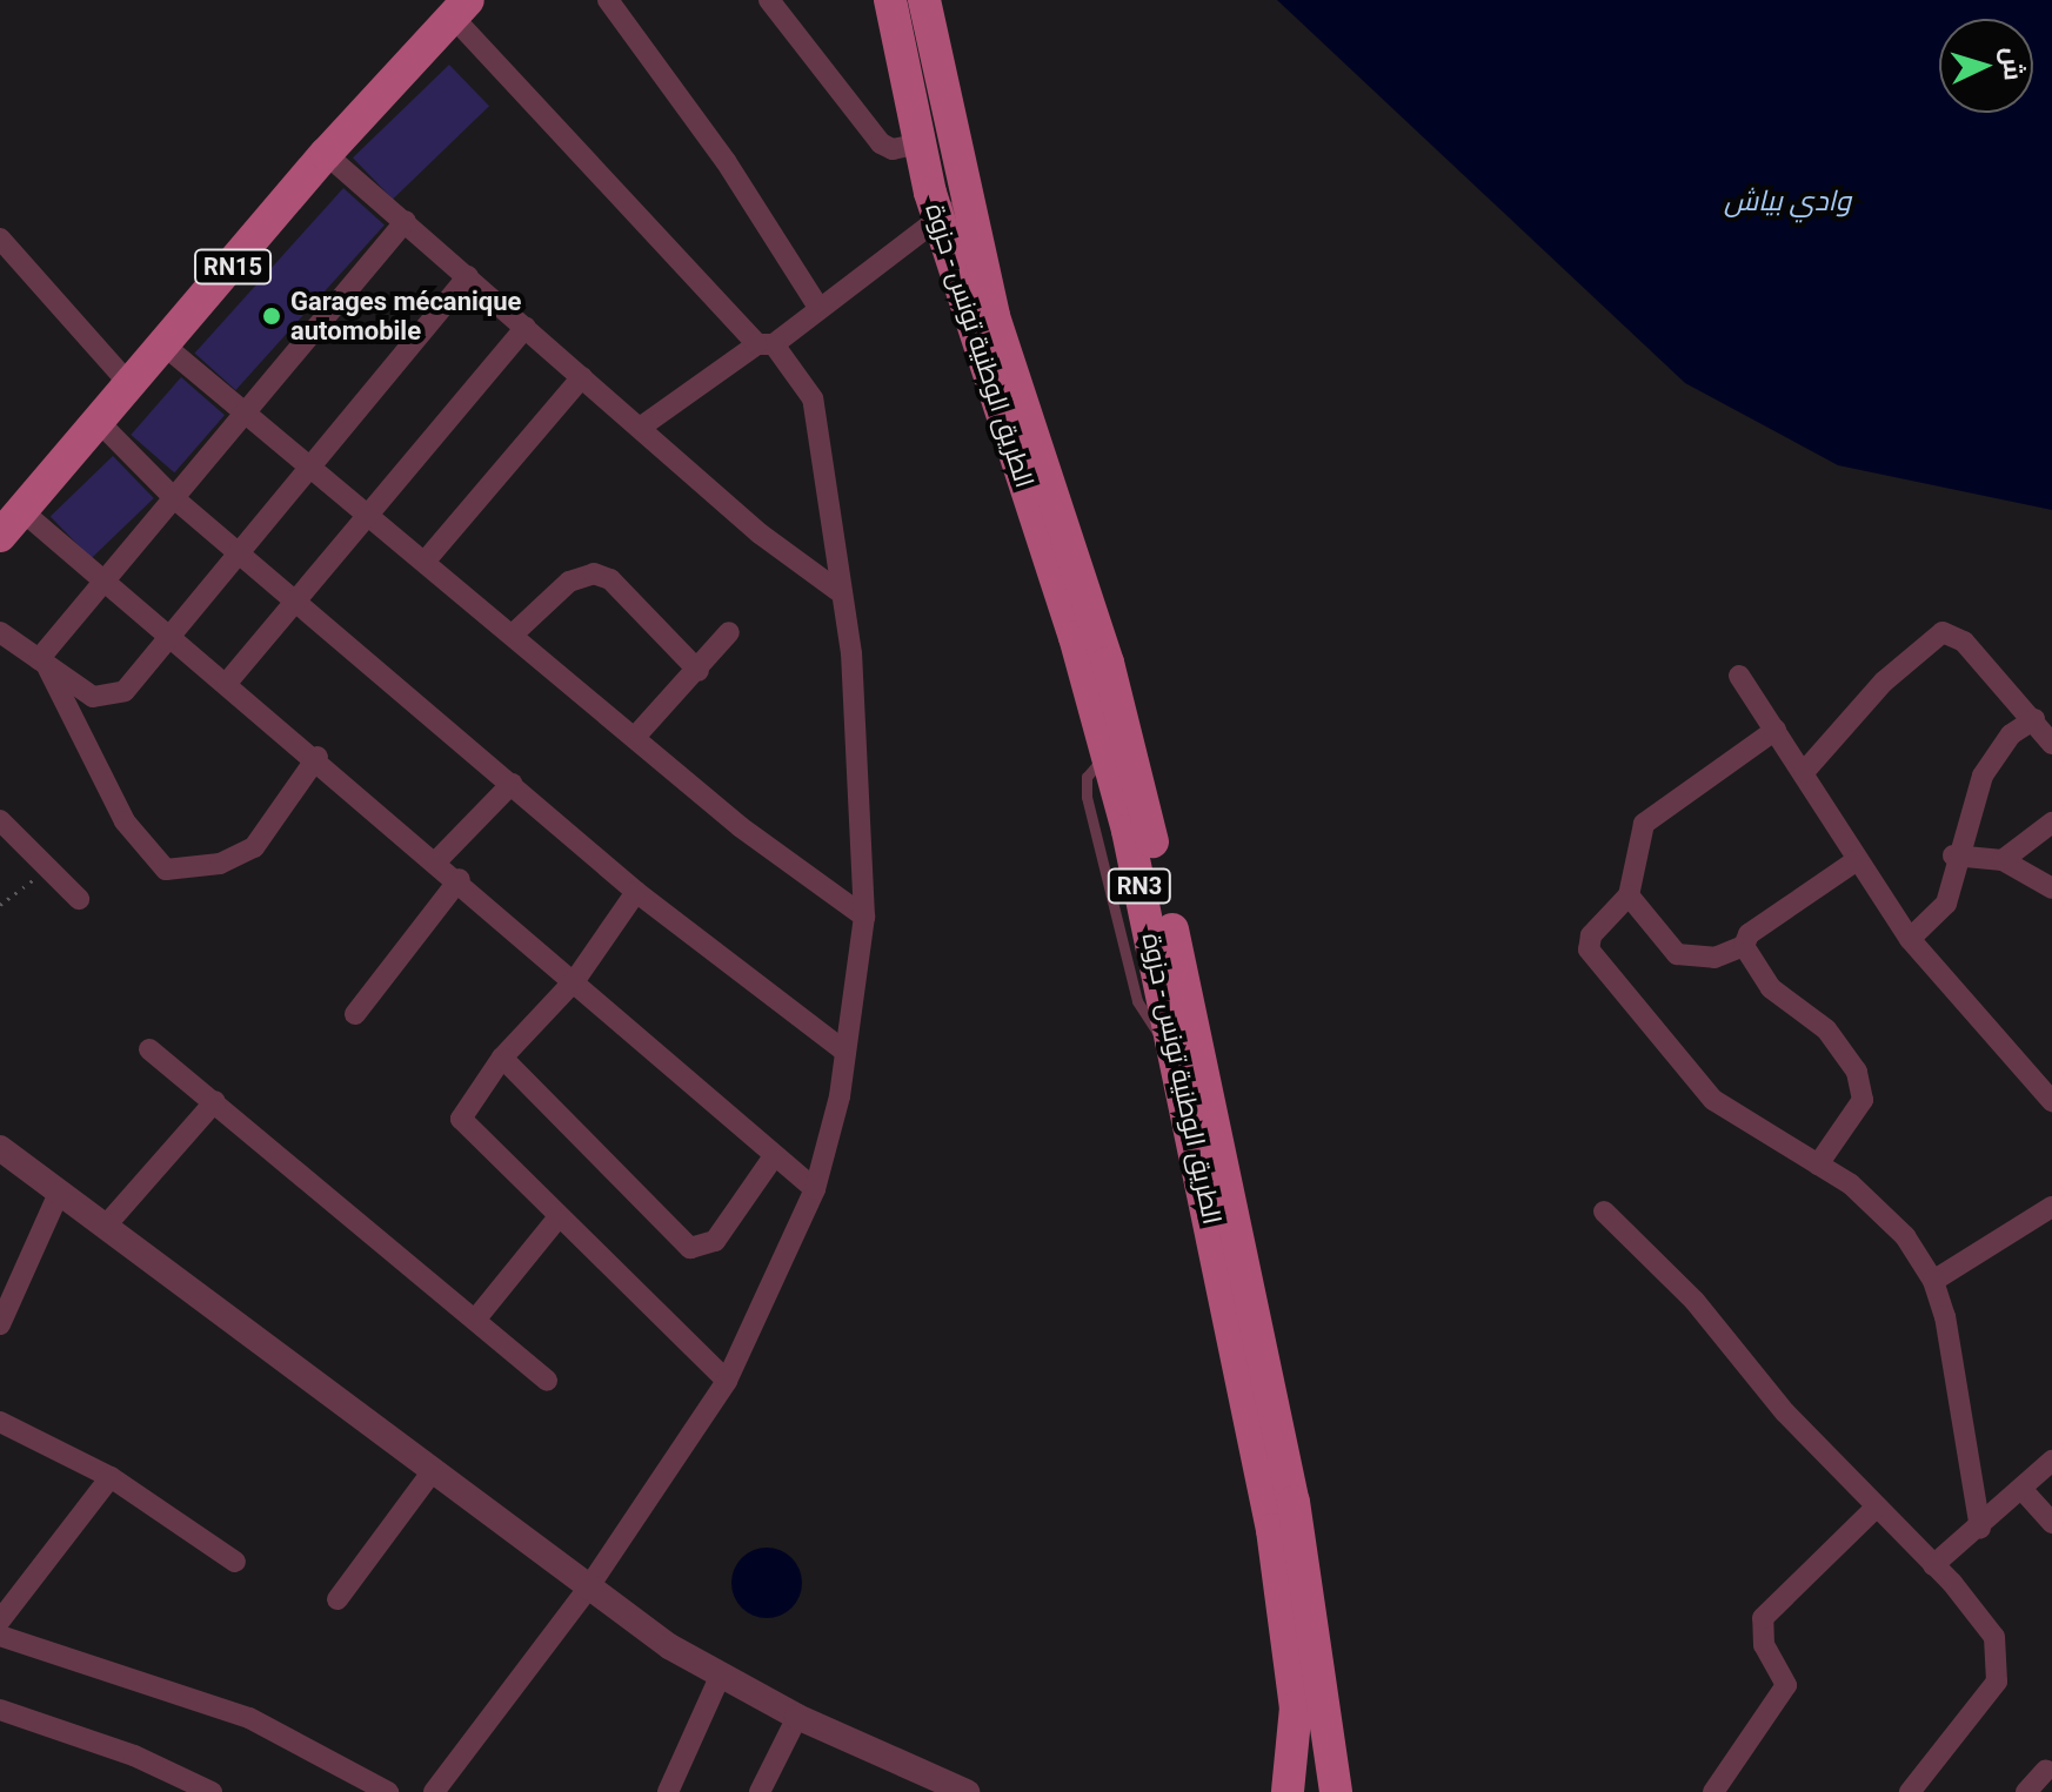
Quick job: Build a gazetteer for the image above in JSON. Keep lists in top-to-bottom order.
{
  "streets": {
    "main road": ["RN15", "الطريق الوطنية تونس - حزوة", "RN3"]
  },
  "water": ["وادي بياش"],
  "places": ["Garages mécanique automobile"],
  "north": "right"
}
